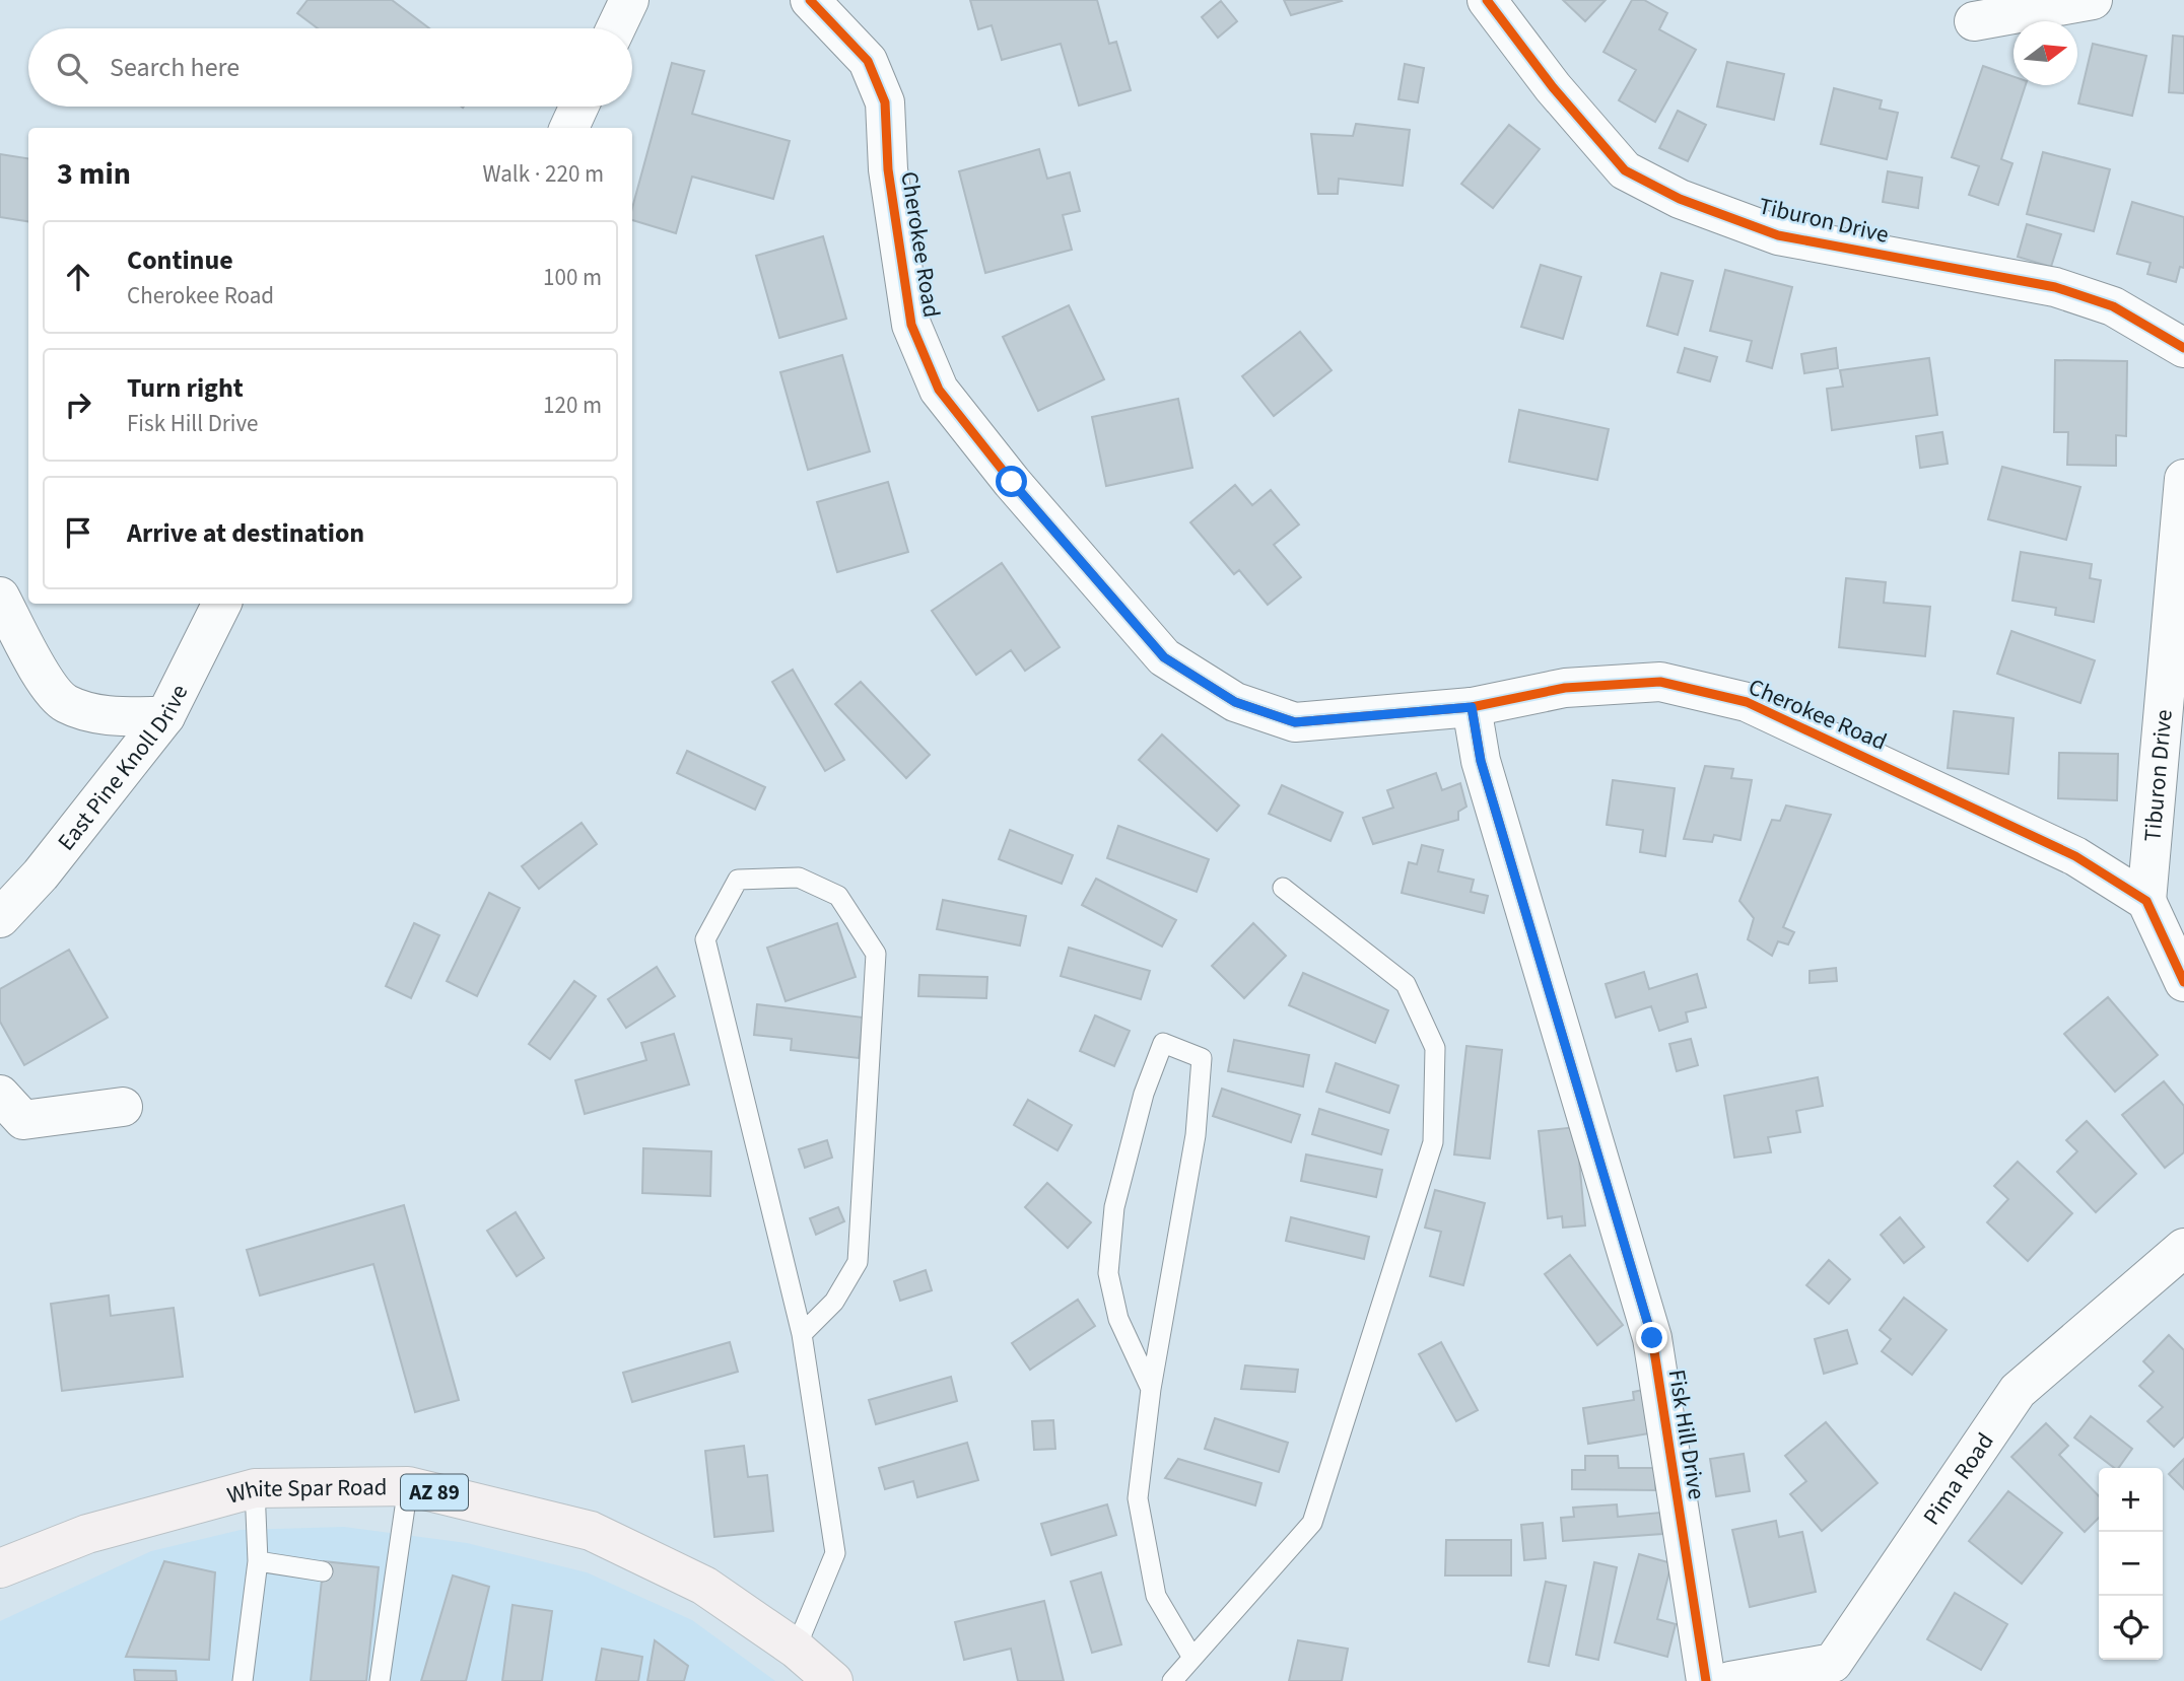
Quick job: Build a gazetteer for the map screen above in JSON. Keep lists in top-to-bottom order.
{
  "streets": {
    "main road": ["White Spar Road", "AZ 89"],
    "street": [
      "Tiburon Drive",
      "Cherokee Road",
      "East Pine Knoll Drive",
      "Fisk Hill Drive",
      "Pima Road"
    ]
  },
  "crossings": [
    ["Tiburon Drive", "Cherokee Road"],
    ["Cherokee Road", "Fisk Hill Drive"]
  ],
  "north": "right",
  "page": {
    "search": "Search here",
    "heading": ["3 min", "Walk · 220 m"],
    "list": [
      ["Continue", "Cherokee Road", "100 m"],
      ["Turn right", "Fisk Hill Drive", "120 m"],
      "Arrive at destination"
    ],
    "map_buttons": ["+", "−"]
  }
}
